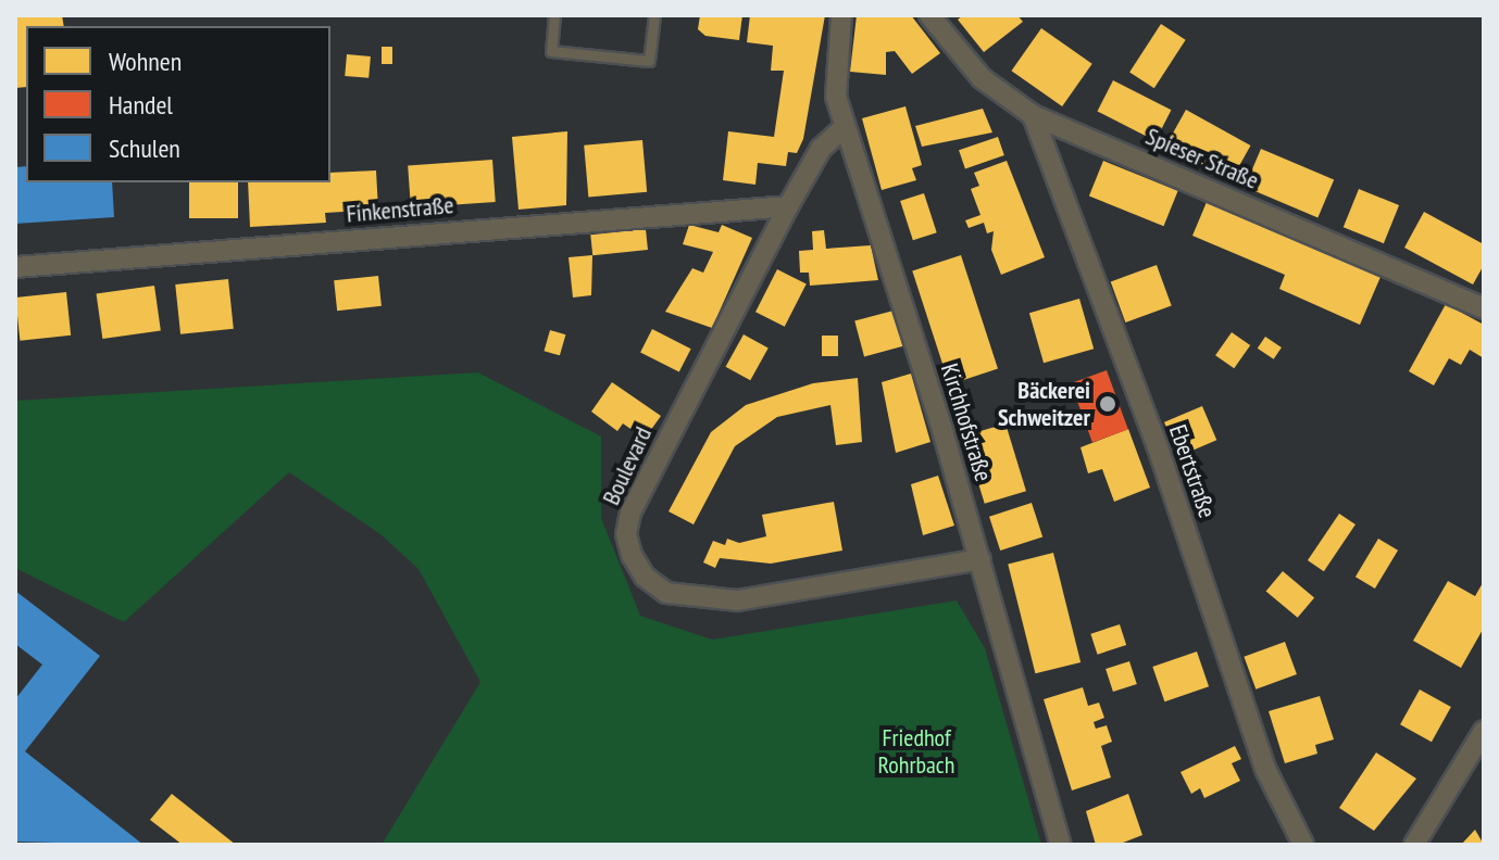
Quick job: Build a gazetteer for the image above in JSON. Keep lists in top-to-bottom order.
{
  "streets": {
    "street": [
      "Spieser Straße",
      "Finkenstraße",
      "Kirchhofstraße",
      "Boulevard",
      "Ebertstraße"
    ]
  },
  "crossings": [
    ["Spieser Straße", "Ebertstraße"],
    ["Finkenstraße", "Boulevard"],
    ["Kirchhofstraße", "Boulevard"]
  ],
  "parks": ["Friedhof Rohrbach"],
  "places": ["Bäckerei Schweitzer"],
  "legend": ["Wohnen", "Handel", "Schulen"]
}
